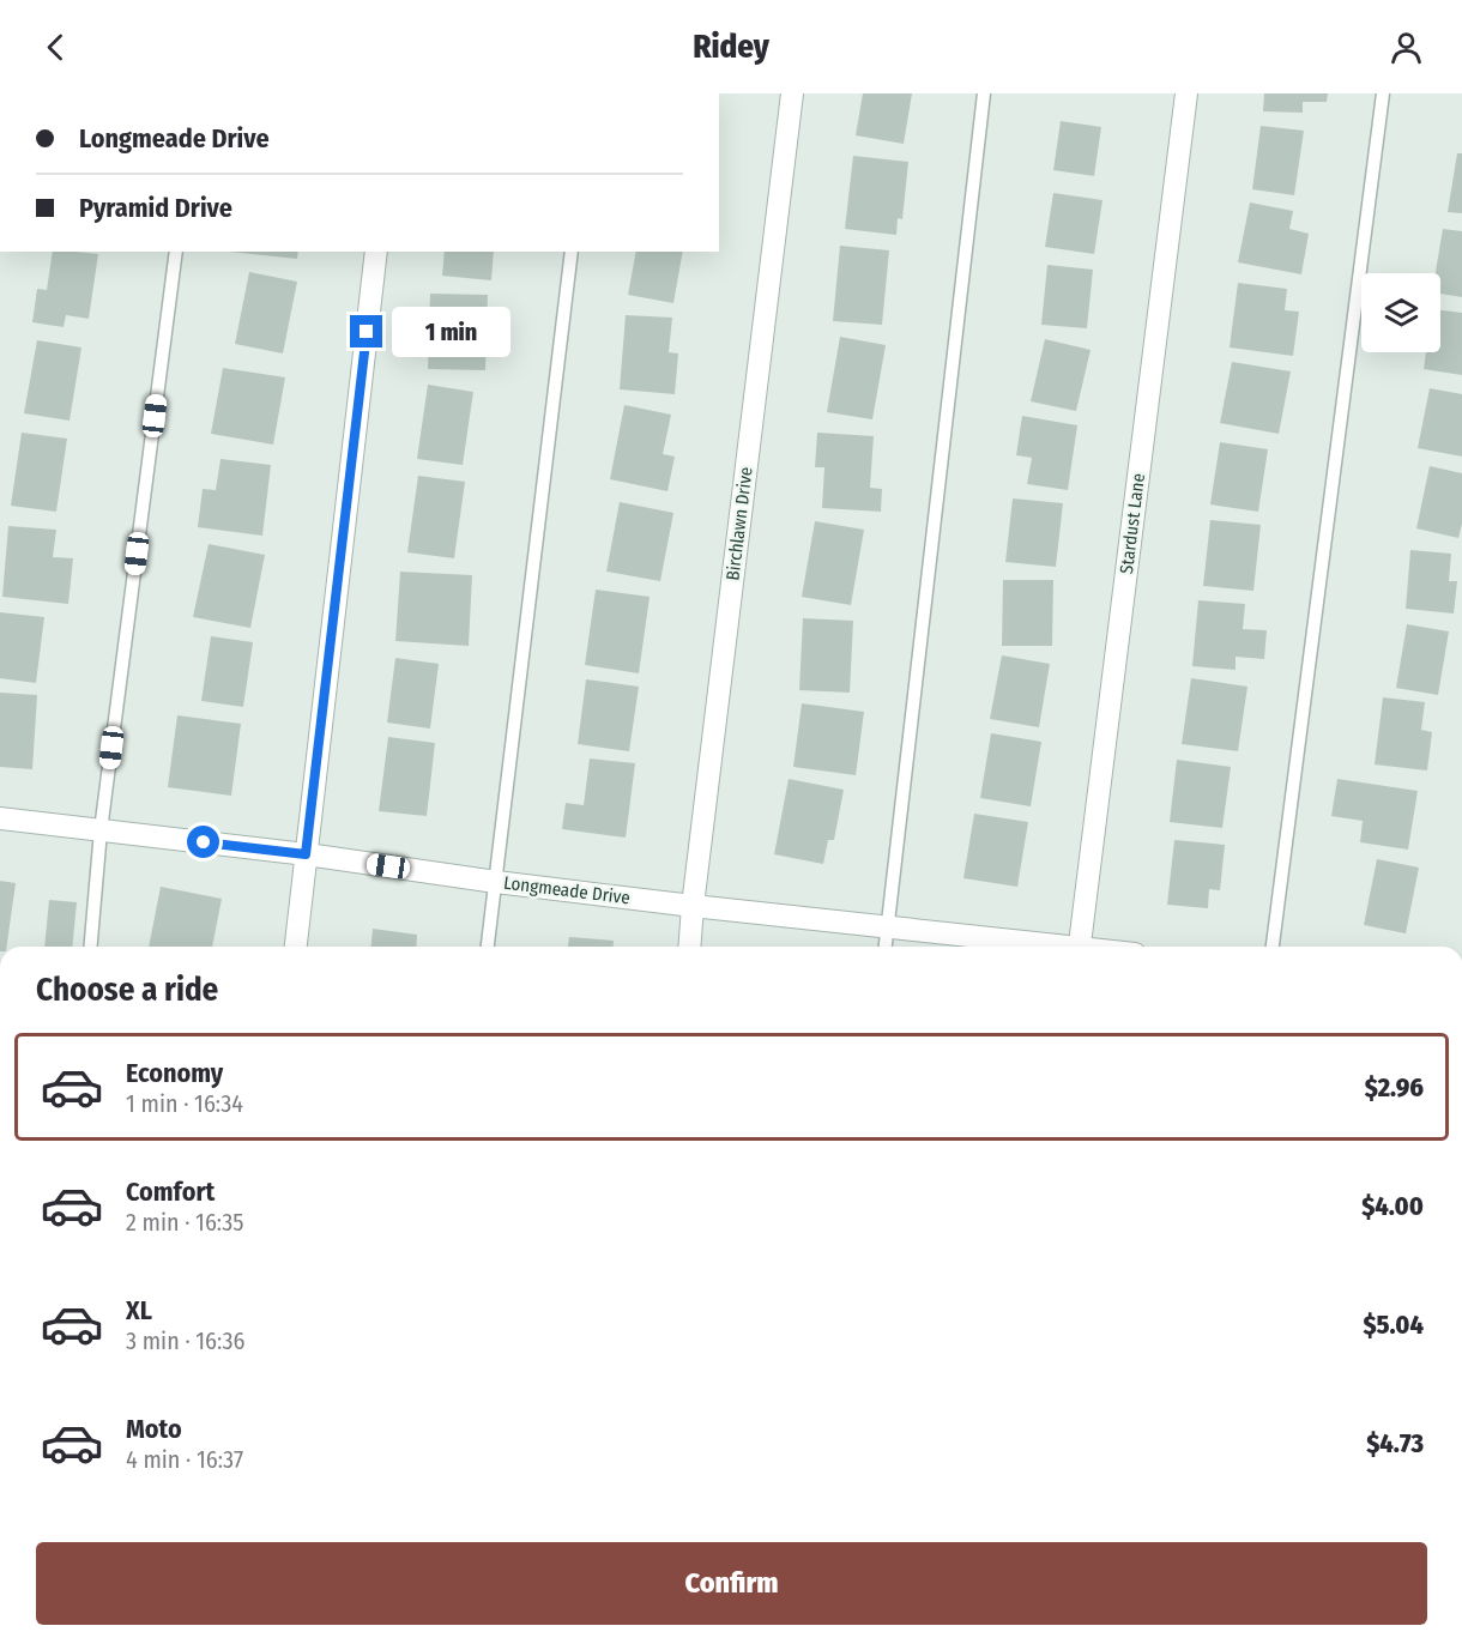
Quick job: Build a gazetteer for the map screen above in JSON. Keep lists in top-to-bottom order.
{
  "streets": {
    "street": ["Birchlawn Drive", "Stardust Lane", "Longmeade Drive"]
  },
  "crossings": [
    ["Birchlawn Drive", "Longmeade Drive"]
  ],
  "page": {
    "header": "Ridey",
    "banner": ["Longmeade Drive", "Pyramid Drive"],
    "bubble": "1 min",
    "heading": "Choose a ride",
    "list": [
      {
        "name": "Economy",
        "note": "1 min · 16:34",
        "value": "$2.96"
      },
      {
        "name": "Comfort",
        "note": "2 min · 16:35",
        "value": "$4.00"
      },
      {
        "name": "XL",
        "note": "3 min · 16:36",
        "value": "$5.04"
      },
      {
        "name": "Moto",
        "note": "4 min · 16:37",
        "value": "$4.73"
      }
    ],
    "buttons": "Confirm"
  }
}
